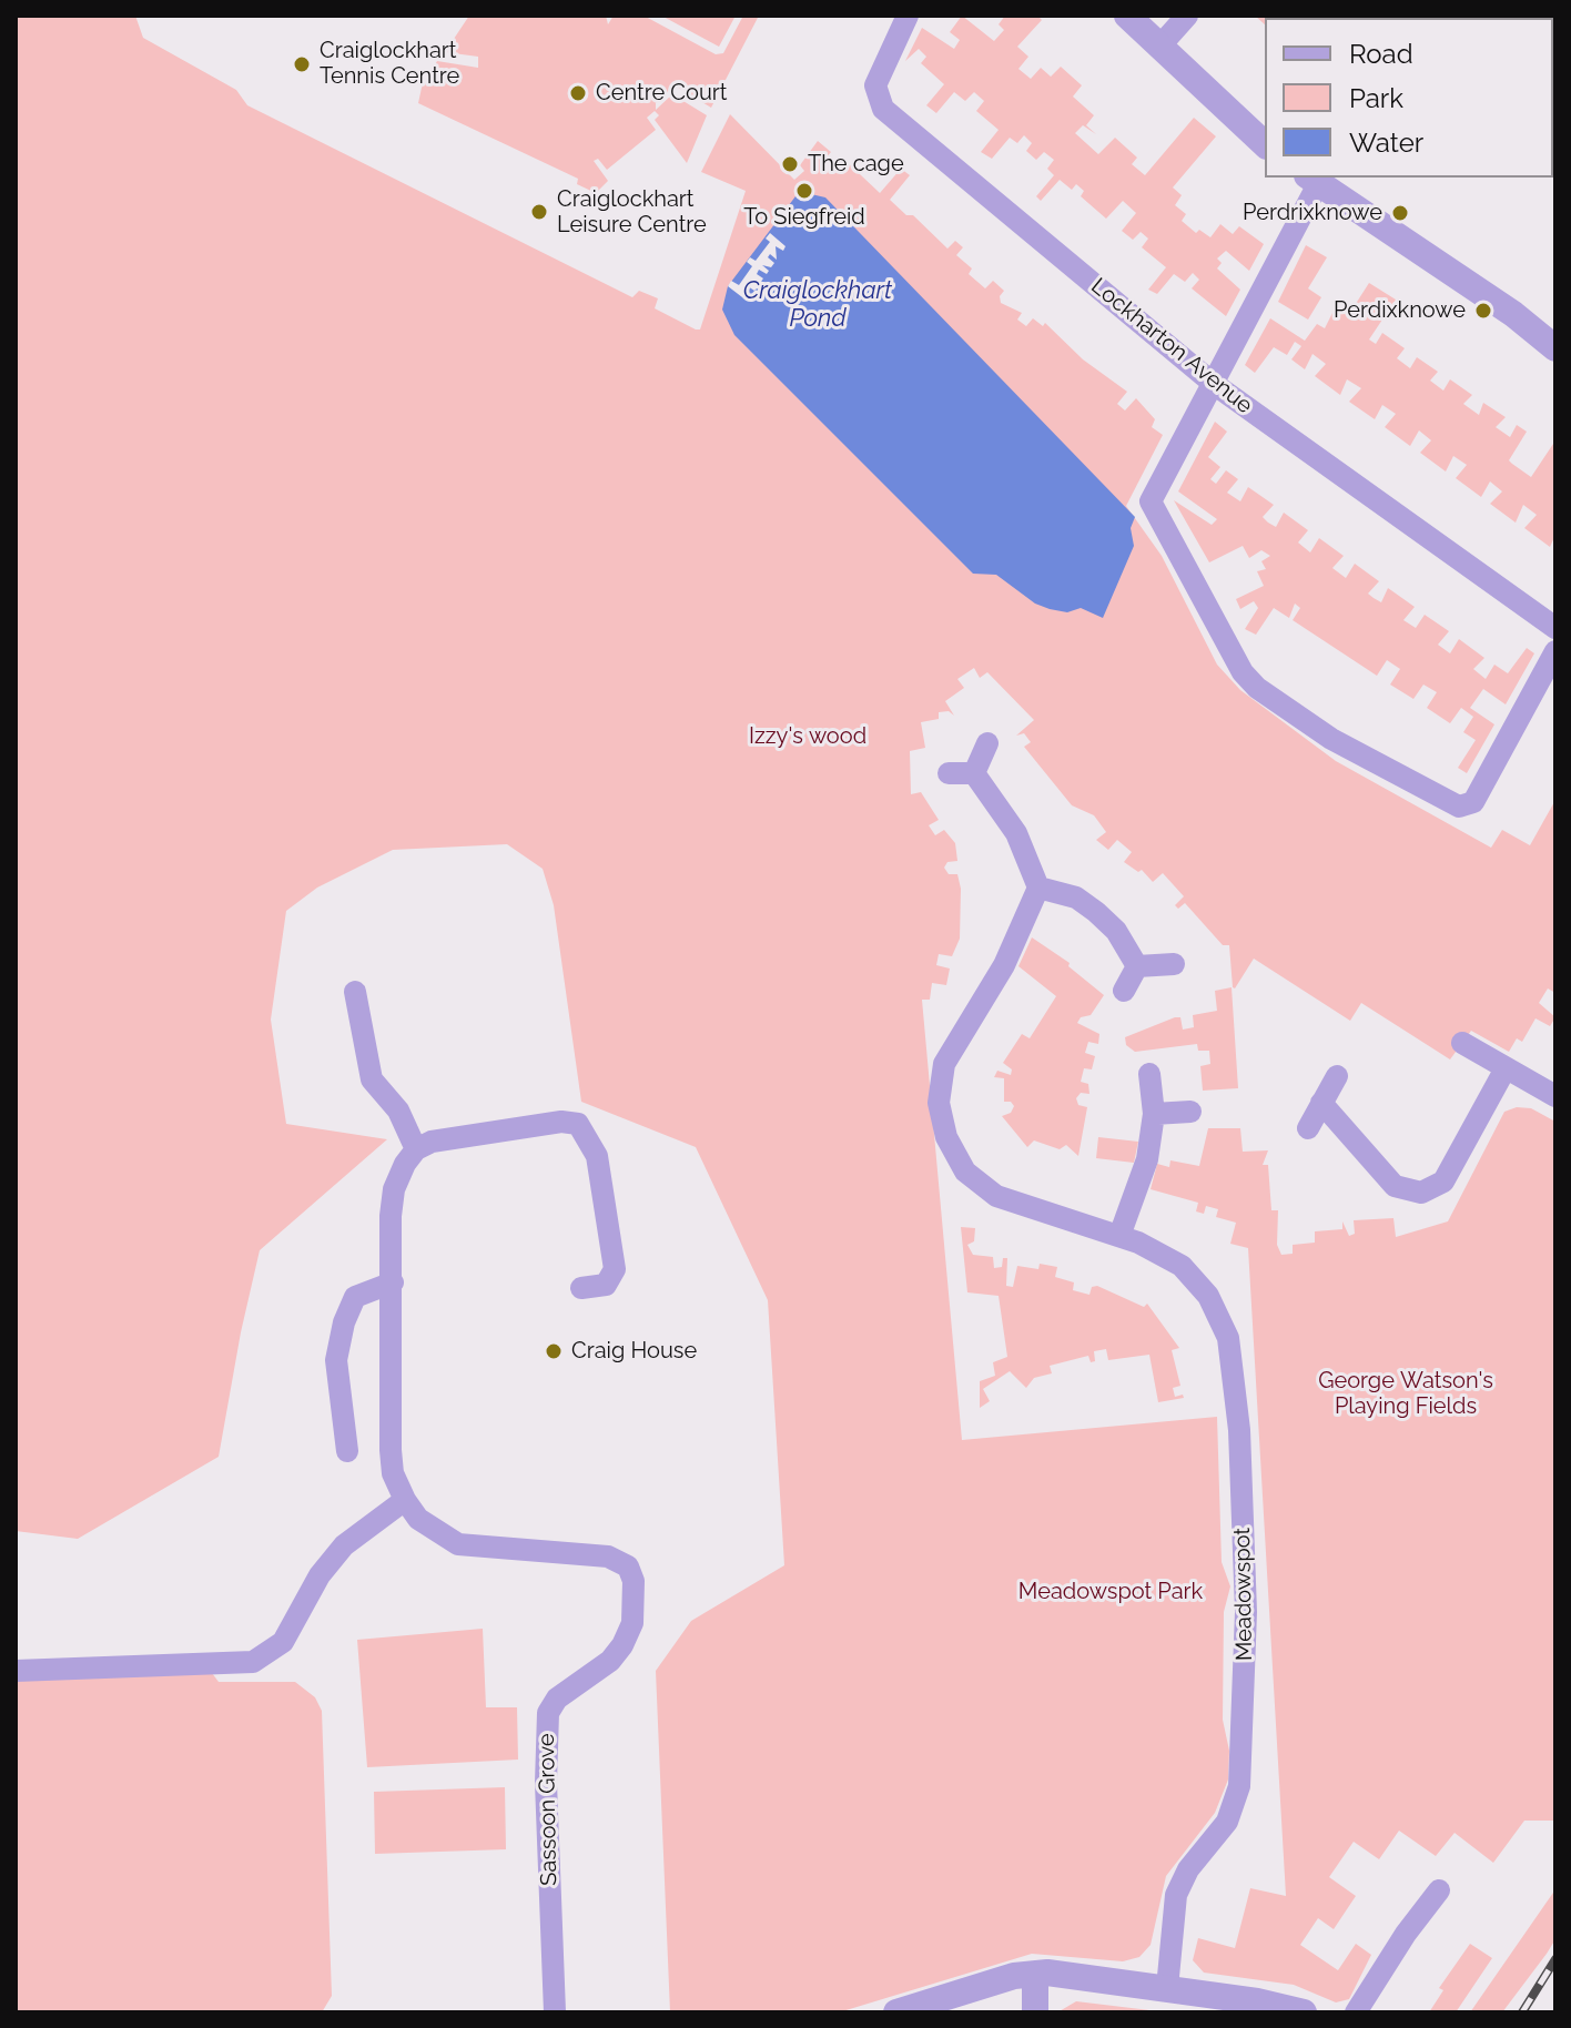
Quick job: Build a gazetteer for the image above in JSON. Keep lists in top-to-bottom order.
{
  "streets": {
    "street": ["Lockharton Avenue", "Meadowspot", "Sassoon Grove"]
  },
  "water": ["Craiglockhart Pond"],
  "parks": ["Izzy's wood", "George Watson's Playing Fields", "Meadowspot Park"],
  "places": [
    "Craiglockhart Tennis Centre",
    "Centre Court",
    "The cage",
    "To Siegfreid",
    "Craiglockhart Leisure Centre",
    "Perdrixknowe",
    "Perdixknowe",
    "Craig House"
  ],
  "legend": ["Road", "Park", "Water"]
}
